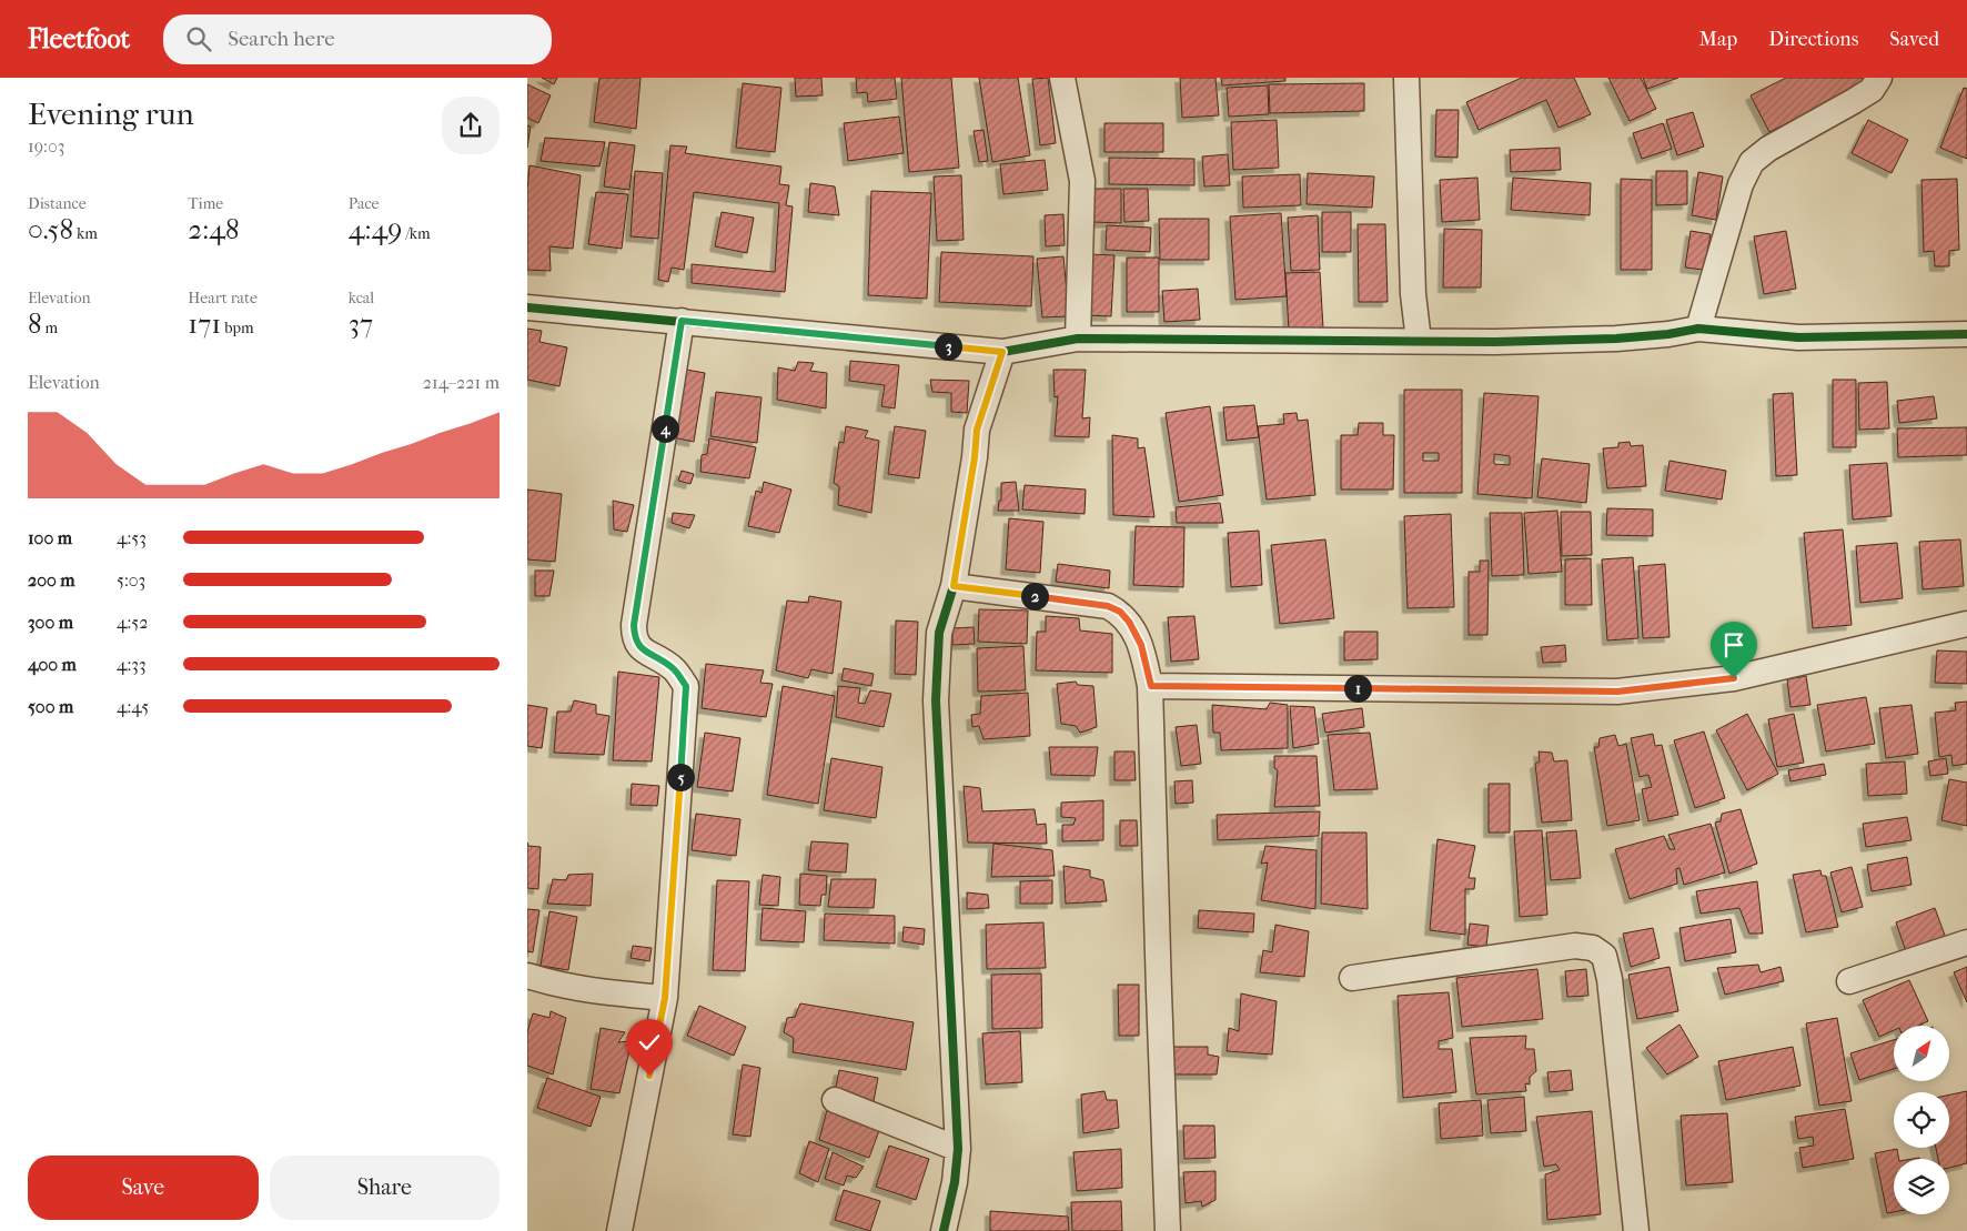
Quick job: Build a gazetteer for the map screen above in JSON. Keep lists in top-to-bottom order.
{
  "north": "top right",
  "page": {
    "header": "Fleetfoot",
    "search": "Search here",
    "nav": ["Map", "Directions", "Saved"],
    "heading": ["Evening run", "19:03"],
    "stats": [
      ["Distance", "0.58 km"],
      ["Time", "2:48"],
      ["Pace", "4:49 /km"],
      ["Elevation", "8 m"],
      ["Heart rate", "171 bpm"],
      ["kcal", "37"]
    ],
    "pins": [
      "3",
      "4",
      "2",
      "1",
      "5"
    ],
    "chart": ["Elevation", "214–221 m"],
    "list": [
      {
        "name": "100 m",
        "note": "4:53"
      },
      {
        "name": "200 m",
        "note": "5:03"
      },
      {
        "name": "300 m",
        "note": "4:52"
      },
      {
        "name": "400 m",
        "note": "4:33"
      },
      {
        "name": "500 m",
        "note": "4:45"
      }
    ],
    "buttons": ["Save", "Share"]
  }
}
